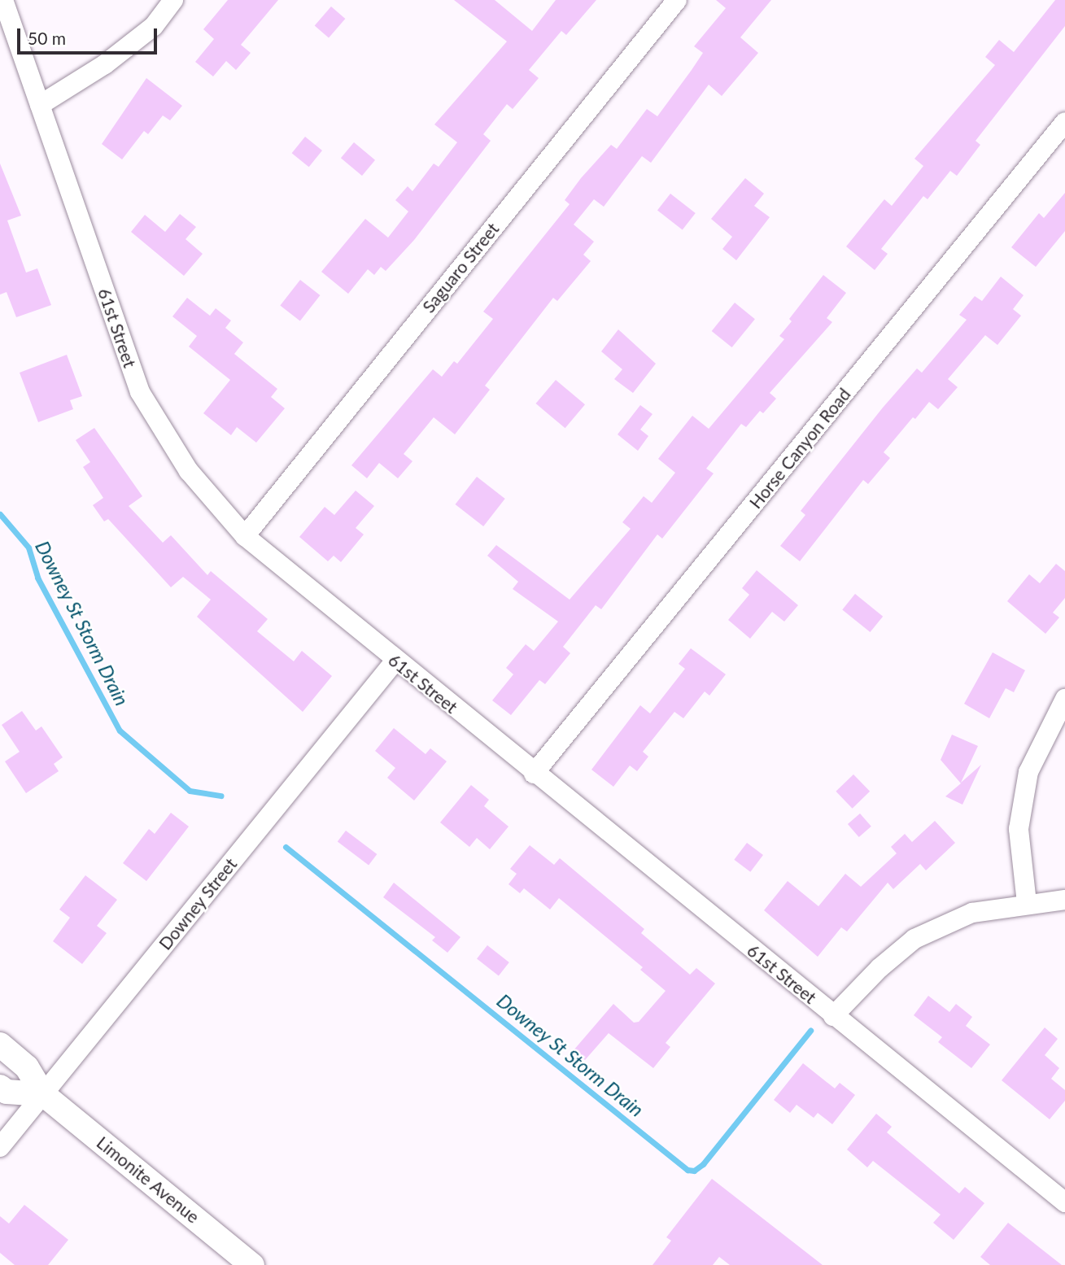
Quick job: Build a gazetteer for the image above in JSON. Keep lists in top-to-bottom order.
{
  "streets": {
    "main road": ["Limonite Avenue"],
    "street": [
      "Saguaro Street",
      "61st Street",
      "Horse Canyon Road",
      "Downey Street"
    ]
  },
  "crossings": [
    ["Saguaro Street", "61st Street"],
    ["61st Street", "Horse Canyon Road"],
    ["61st Street", "Downey Street"],
    ["Downey Street", "Limonite Avenue"]
  ],
  "water": ["Downey St Storm Drain"],
  "scale_bar": "50 m"
}
